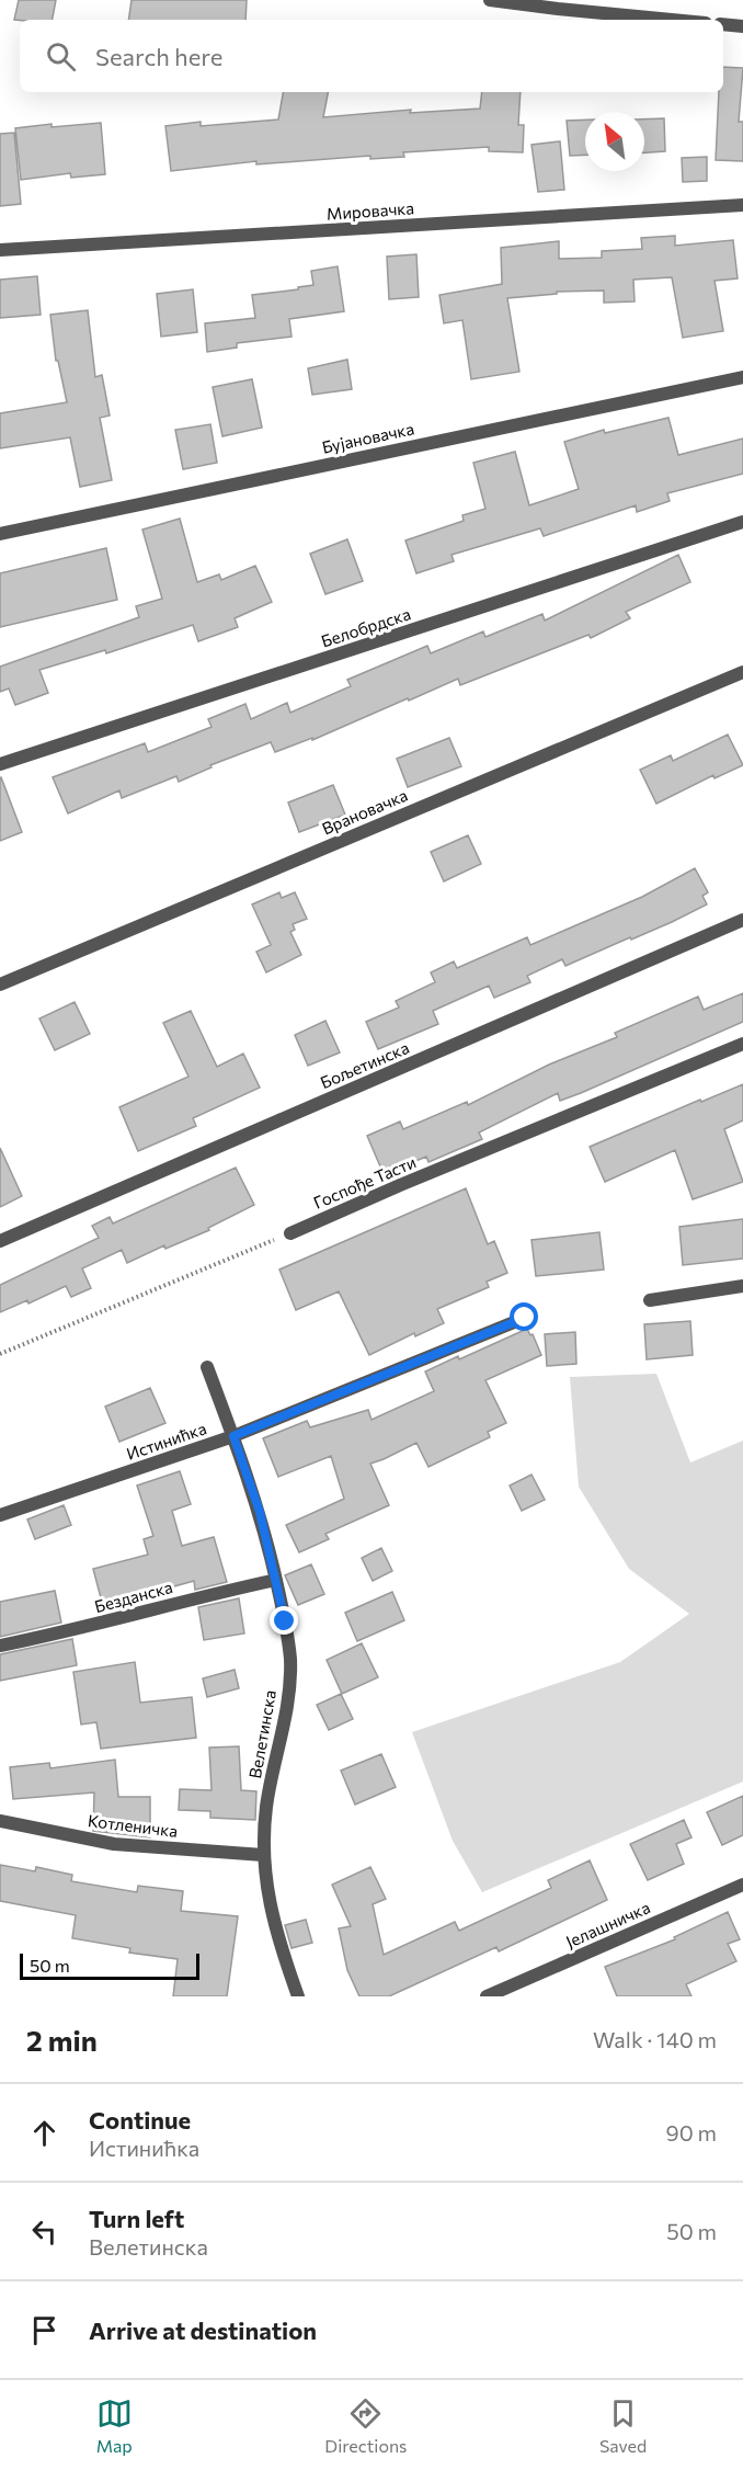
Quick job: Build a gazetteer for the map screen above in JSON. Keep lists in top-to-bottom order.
{
  "streets": {
    "street": [
      "Мировачка",
      "Бујановачка",
      "Белобрдска",
      "Врановачка",
      "Бољетинска",
      "Госпође Тасти",
      "Истинићка",
      "Безданска",
      "Велетинска",
      "Котленичка",
      "Јелашничка"
    ]
  },
  "crossings": [
    ["Истинићка", "Велетинска"],
    ["Безданска", "Велетинска"],
    ["Велетинска", "Котленичка"]
  ],
  "scale_bar": "50 m",
  "north": "top left",
  "page": {
    "search": "Search here",
    "scale": "50 m",
    "heading": ["2 min", "Walk · 140 m"],
    "list": [
      ["Continue", "Истинићка", "90 m"],
      ["Turn left", "Велетинска", "50 m"],
      "Arrive at destination"
    ],
    "nav": ["Map", "Directions", "Saved"]
  }
}
